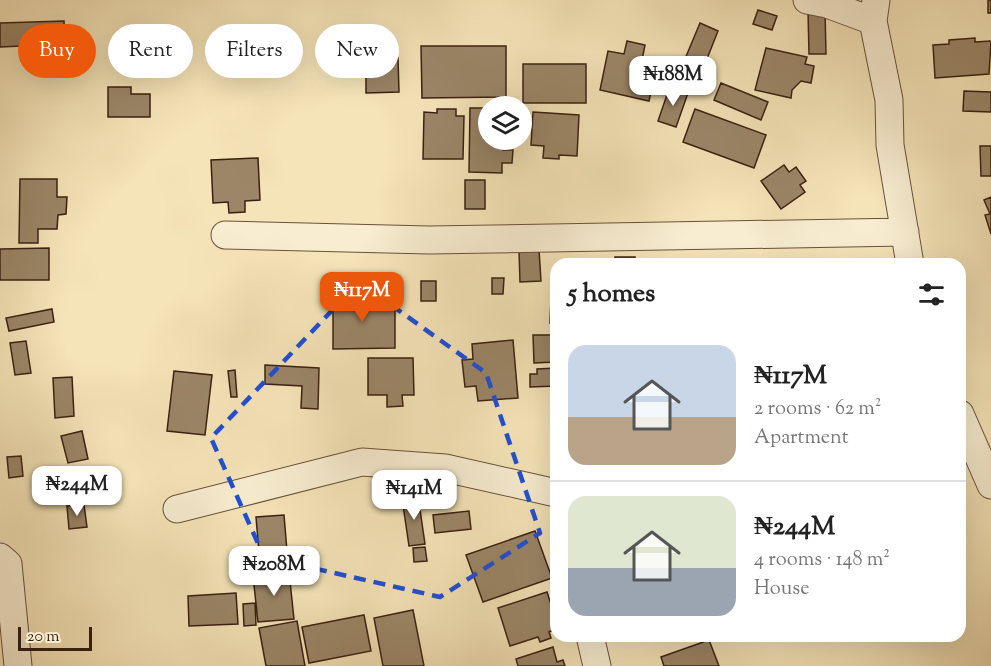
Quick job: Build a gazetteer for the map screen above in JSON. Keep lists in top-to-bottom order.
{
  "scale_bar": "20 m",
  "page": {
    "chip": [
      "Buy",
      "Rent",
      "Filters",
      "New"
    ],
    "price": [
      "₦188M",
      "₦117M",
      "₦244M",
      "₦141M",
      "₦208M"
    ],
    "heading": "5 homes",
    "list": [
      {
        "name": "₦117M",
        "note": "2 rooms · 62 m² · Apartment"
      },
      {
        "name": "₦244M",
        "note": "4 rooms · 148 m² · House"
      }
    ],
    "scale": "20 m"
  }
}
